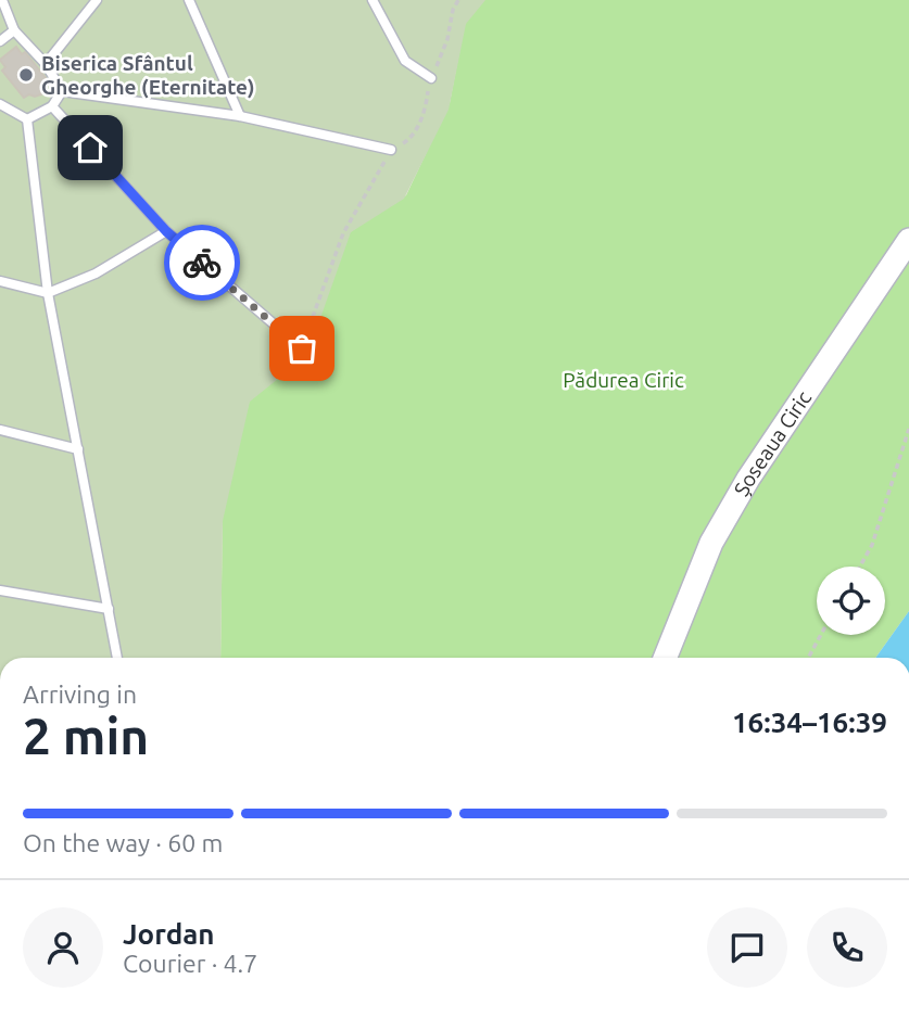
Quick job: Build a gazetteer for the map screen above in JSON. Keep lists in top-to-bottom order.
{
  "streets": {
    "street": ["Șoseaua Ciric"]
  },
  "parks": ["Pădurea Ciric"],
  "places": ["Biserica Sfântul Gheorghe (Eternitate)"],
  "page": {
    "heading": ["2 min", "Arriving in", "16:34–16:39"],
    "panel": ["Jordan", "Courier · 4.7"],
    "bar": "On the way · 60 m"
  }
}
